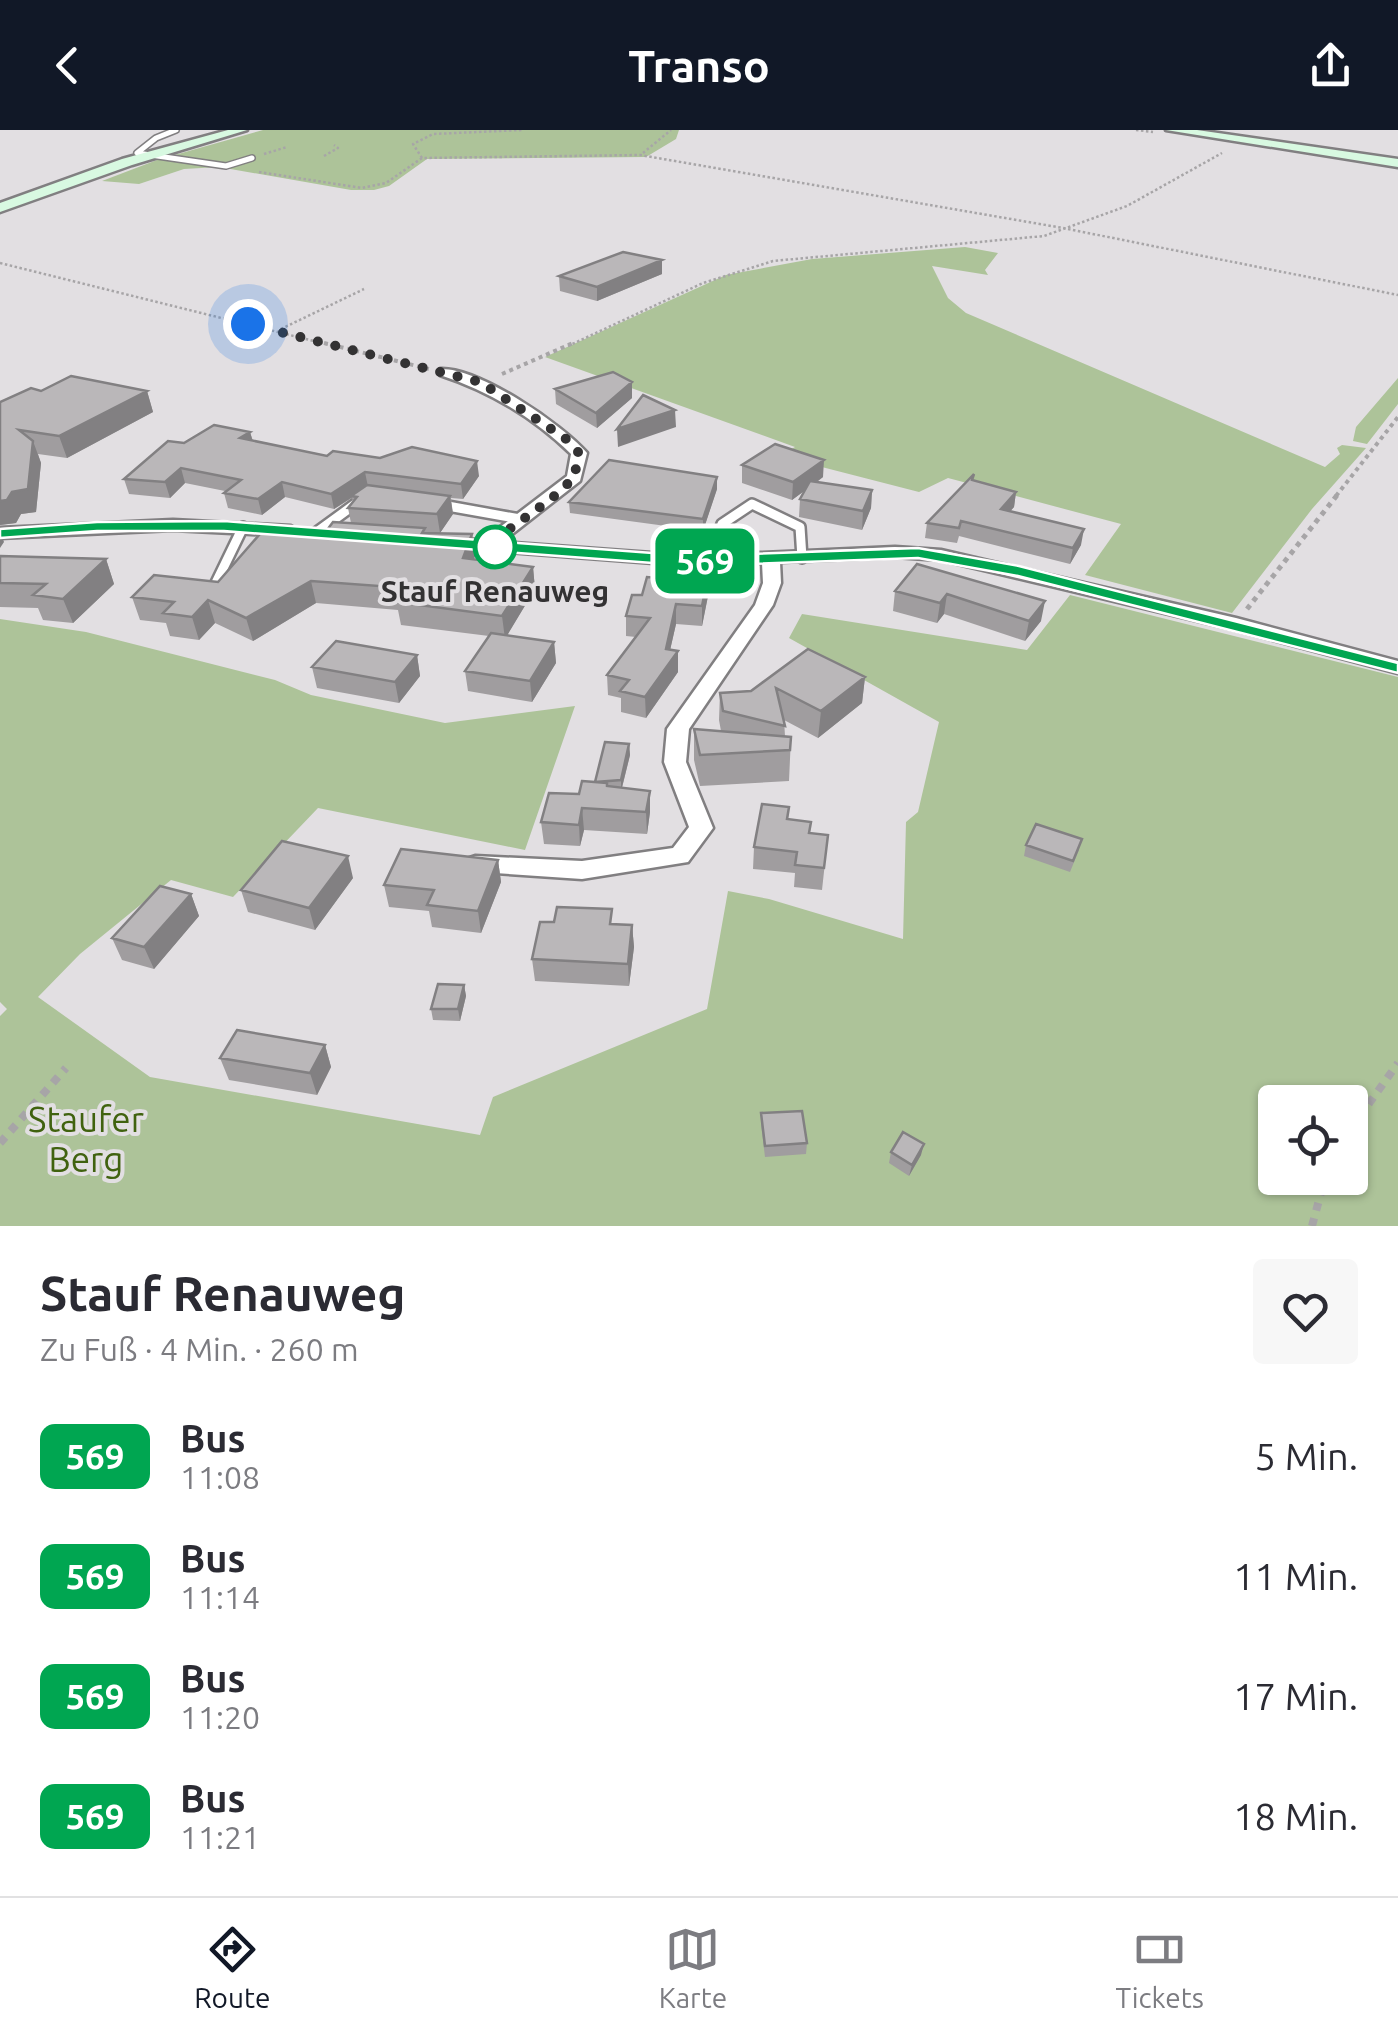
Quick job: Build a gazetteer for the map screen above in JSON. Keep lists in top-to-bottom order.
{
  "parks": ["Staufer Berg"],
  "places": ["Stauf Renauweg"],
  "lines": ["bus line 569"],
  "page": {
    "header": "Transo",
    "on_map": "569",
    "heading": ["Stauf Renauweg", "Zu Fuß · 4 Min. · 260 m"],
    "list": [
      {
        "mark": "569",
        "name": "Bus",
        "note": "11:08",
        "value": "5 Min."
      },
      {
        "mark": "569",
        "name": "Bus",
        "note": "11:14",
        "value": "11 Min."
      },
      {
        "mark": "569",
        "name": "Bus",
        "note": "11:20",
        "value": "17 Min."
      },
      {
        "mark": "569",
        "name": "Bus",
        "note": "11:21",
        "value": "18 Min."
      }
    ],
    "tabs": ["Route", "Karte", "Tickets"]
  }
}
